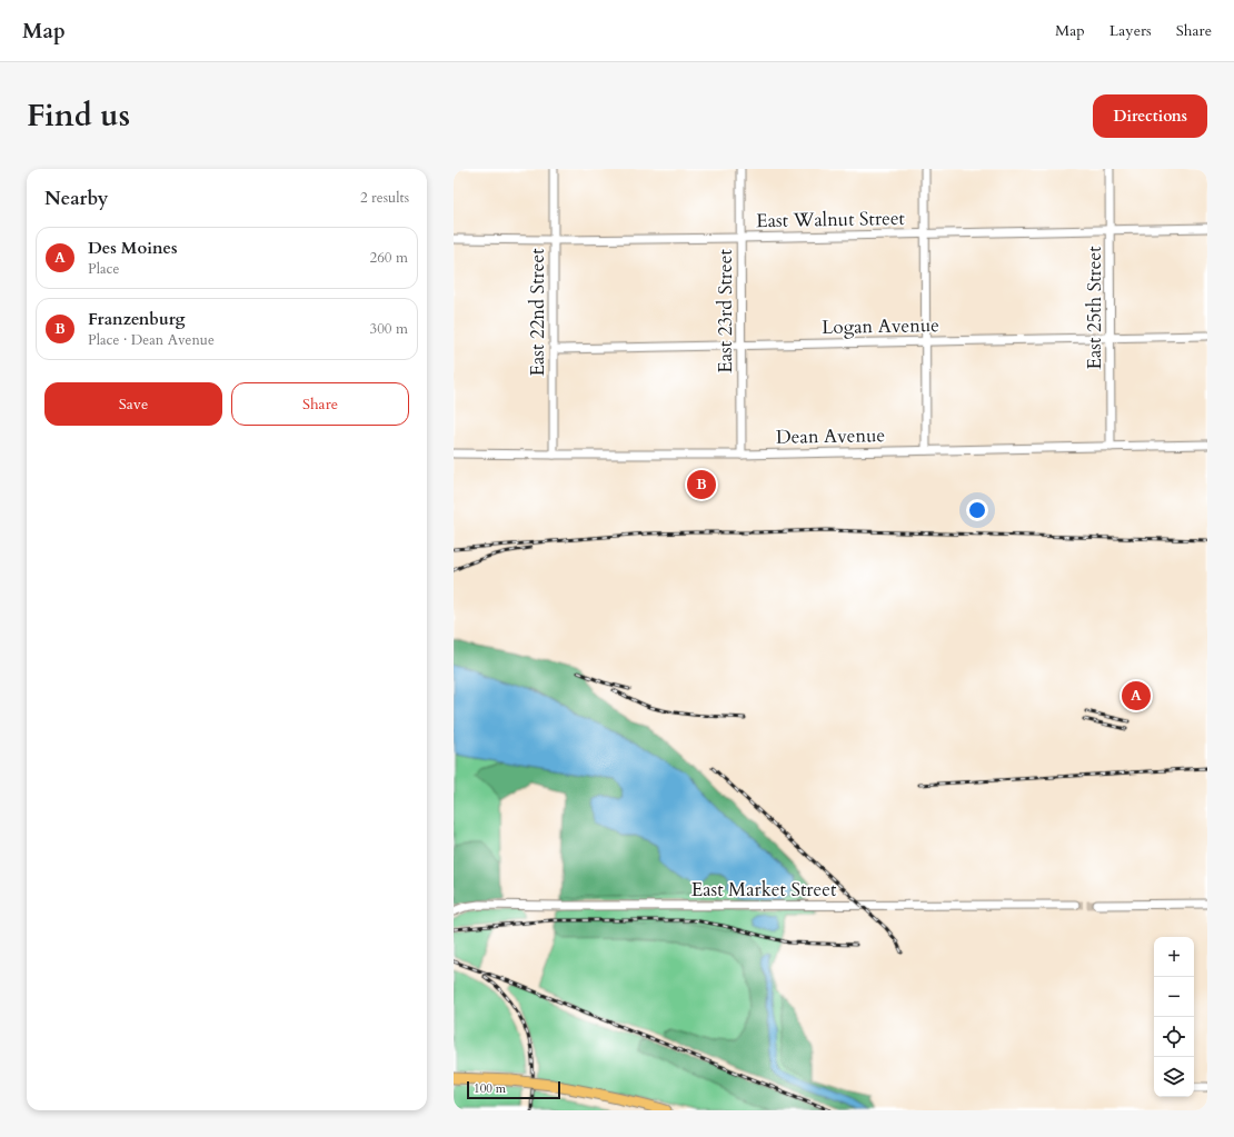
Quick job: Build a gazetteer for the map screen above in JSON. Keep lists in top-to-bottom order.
{
  "streets": {
    "street": [
      "East Walnut Street",
      "East 25th Street",
      "East 23rd Street",
      "East 22nd Street",
      "Logan Avenue",
      "Dean Avenue",
      "East Market Street"
    ]
  },
  "crossings": [
    ["East Walnut Street", "East 25th Street"],
    ["East Walnut Street", "East 23rd Street"],
    ["East Walnut Street", "East 22nd Street"],
    ["East 25th Street", "Logan Avenue"],
    ["East 25th Street", "Dean Avenue"],
    ["East 23rd Street", "Logan Avenue"],
    ["East 23rd Street", "Dean Avenue"],
    ["East 22nd Street", "Logan Avenue"],
    ["East 22nd Street", "Dean Avenue"]
  ],
  "scale_bar": "100 m",
  "page": {
    "header": "Map",
    "nav": ["Map", "Layers", "Share"],
    "title": "Find us",
    "buttons": [
      "Directions",
      ["Save", "Share"]
    ],
    "heading": ["Nearby", "2 results"],
    "list": [
      {
        "mark": "A",
        "name": "Des Moines",
        "note": "Place",
        "value": "260 m"
      },
      {
        "mark": "B",
        "name": "Franzenburg",
        "note": "Place · Dean Avenue",
        "value": "300 m"
      }
    ],
    "pins": ["B", "A"],
    "map_buttons": ["+", "−"],
    "scale": "100 m"
  }
}
